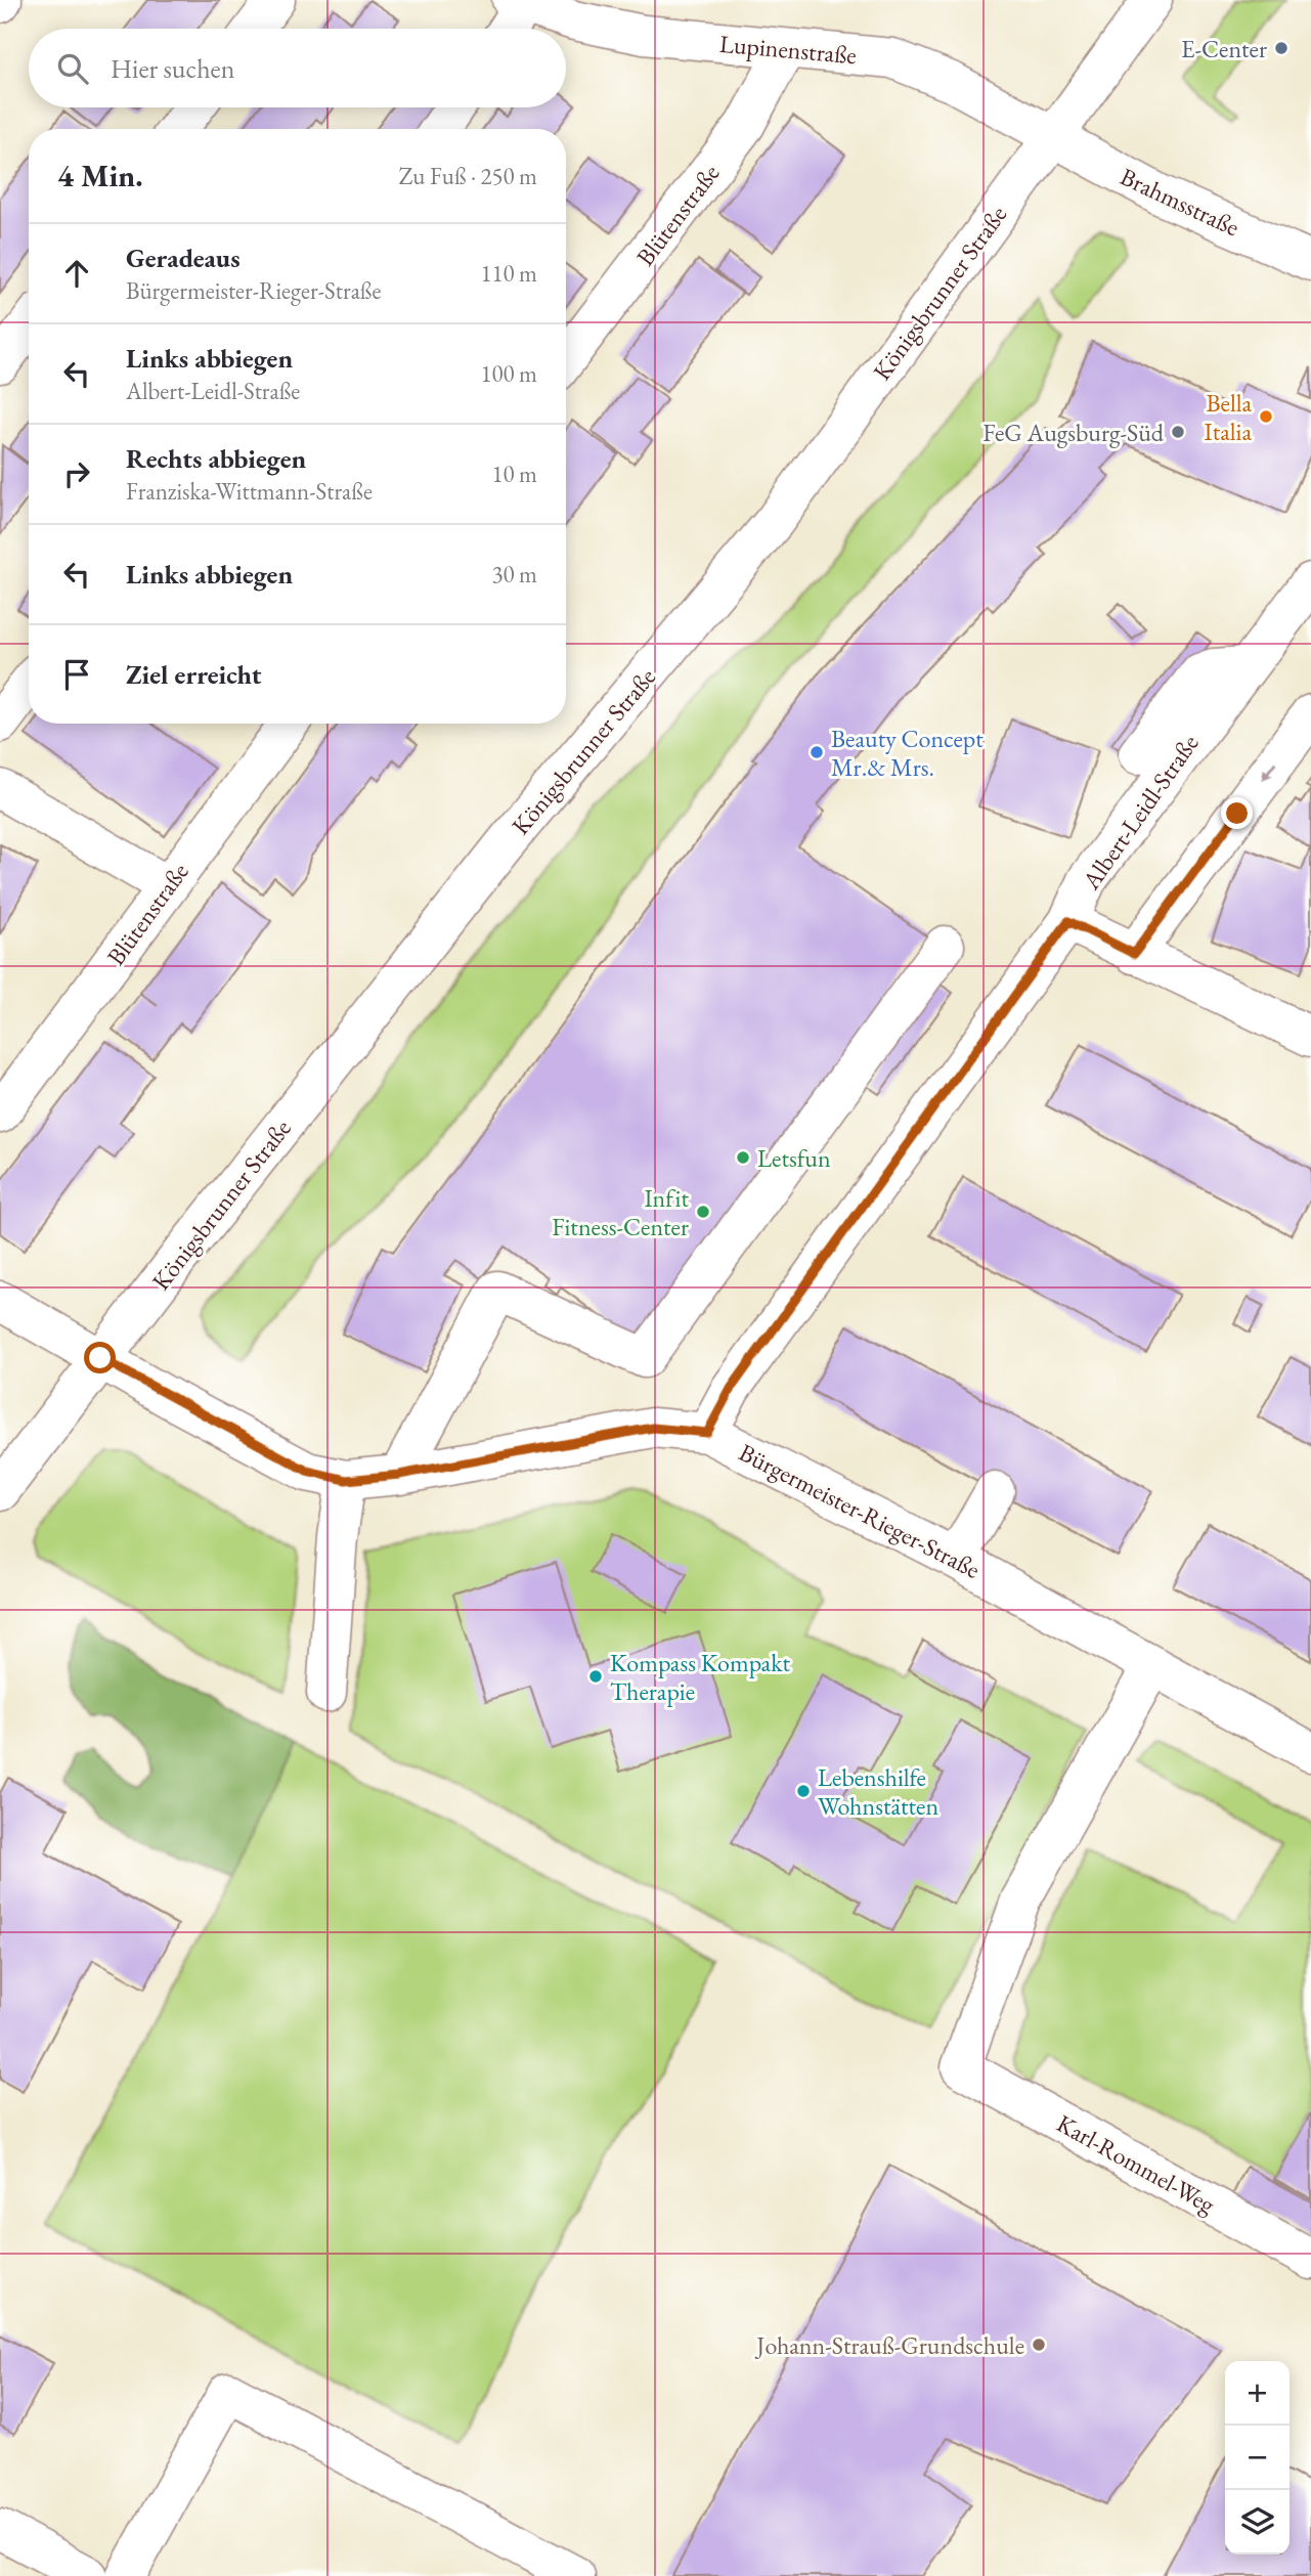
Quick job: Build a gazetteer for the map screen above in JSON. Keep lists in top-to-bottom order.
{
  "streets": {
    "street": [
      "Lupinenstraße",
      "Brahmsstraße",
      "Blütenstraße",
      "Königsbrunner Straße",
      "Albert-Leidl-Straße",
      "Bürgermeister-Rieger-Straße",
      "Karl-Rommel-Weg"
    ]
  },
  "crossings": [
    ["Lupinenstraße", "Brahmsstraße"],
    ["Lupinenstraße", "Blütenstraße"],
    ["Lupinenstraße", "Königsbrunner Straße"],
    ["Brahmsstraße", "Königsbrunner Straße"],
    ["Königsbrunner Straße", "Bürgermeister-Rieger-Straße"],
    ["Albert-Leidl-Straße", "Bürgermeister-Rieger-Straße"],
    ["Bürgermeister-Rieger-Straße", "Karl-Rommel-Weg"]
  ],
  "places": [
    "E-Center",
    "Bella Italia",
    "FeG Augsburg-Süd",
    "Beauty Concept Mr.& Mrs.",
    "Letsfun",
    "Infit Fitness-Center",
    "Kompass Kompakt Therapie",
    "Lebenshilfe Wohnstätten",
    "Johann-Strauß-Grundschule"
  ],
  "page": {
    "search": "Hier suchen",
    "heading": ["4 Min.", "Zu Fuß · 250 m"],
    "list": [
      ["Geradeaus", "Bürgermeister-Rieger-Straße", "110 m"],
      ["Links abbiegen", "Albert-Leidl-Straße", "100 m"],
      ["Rechts abbiegen", "Franziska-Wittmann-Straße", "10 m"],
      ["Links abbiegen", "30 m"],
      "Ziel erreicht"
    ],
    "map_buttons": ["+", "−"]
  }
}
